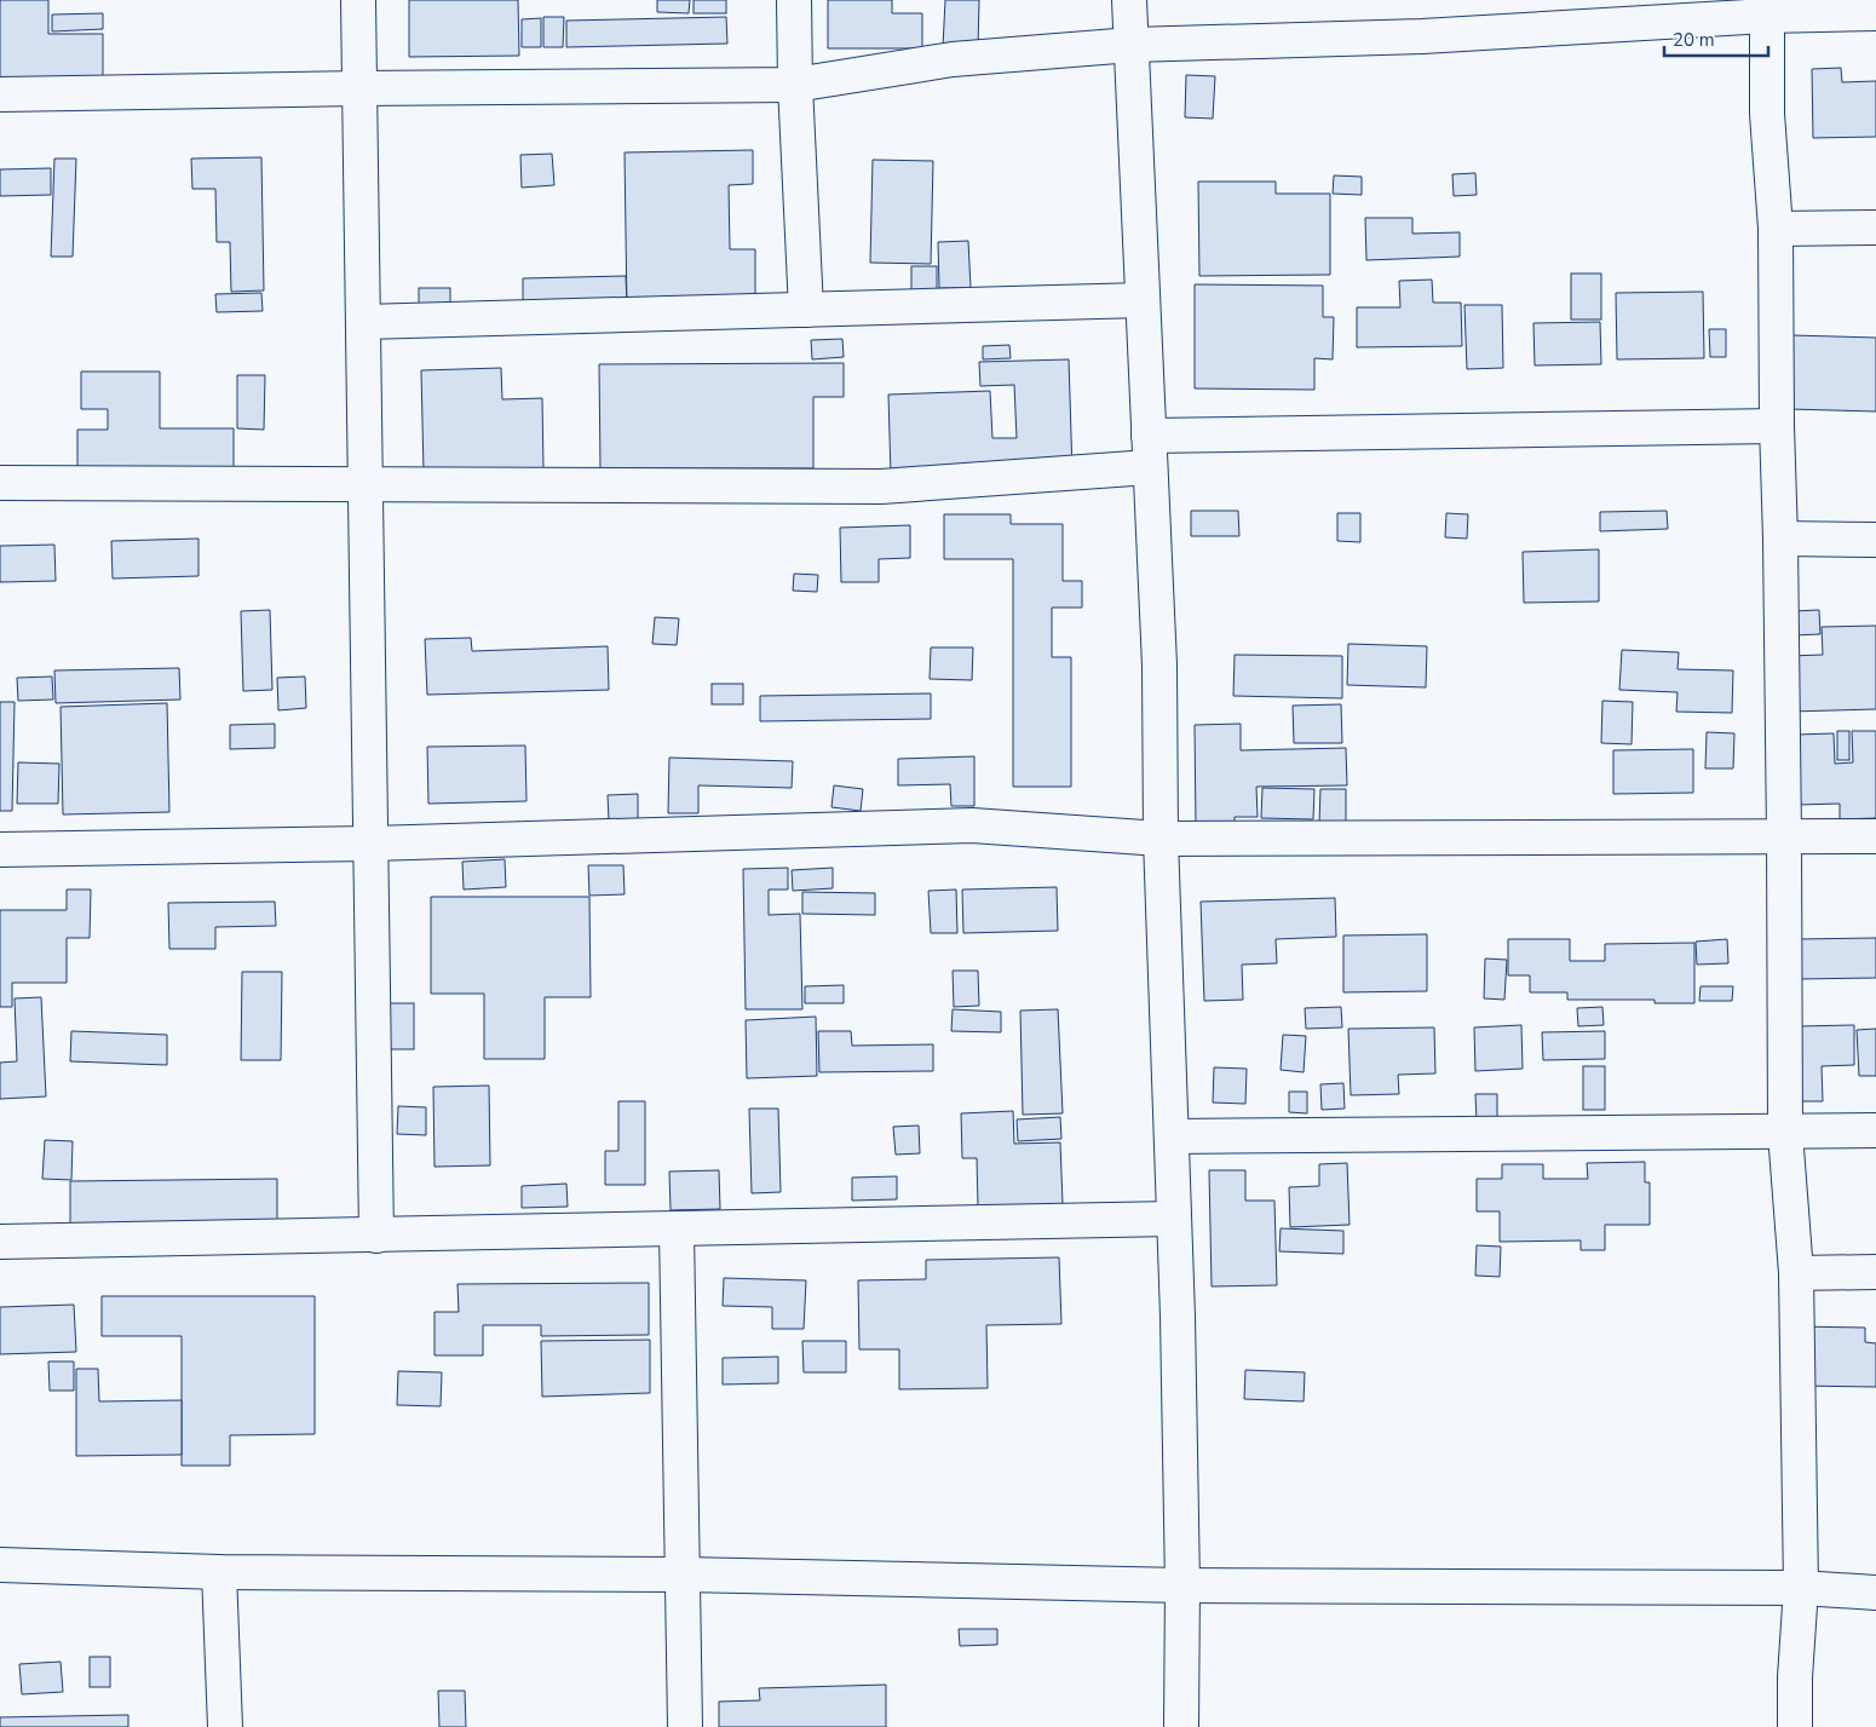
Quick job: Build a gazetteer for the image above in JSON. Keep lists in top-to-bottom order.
{
  "scale_bar": "20 m"
}
